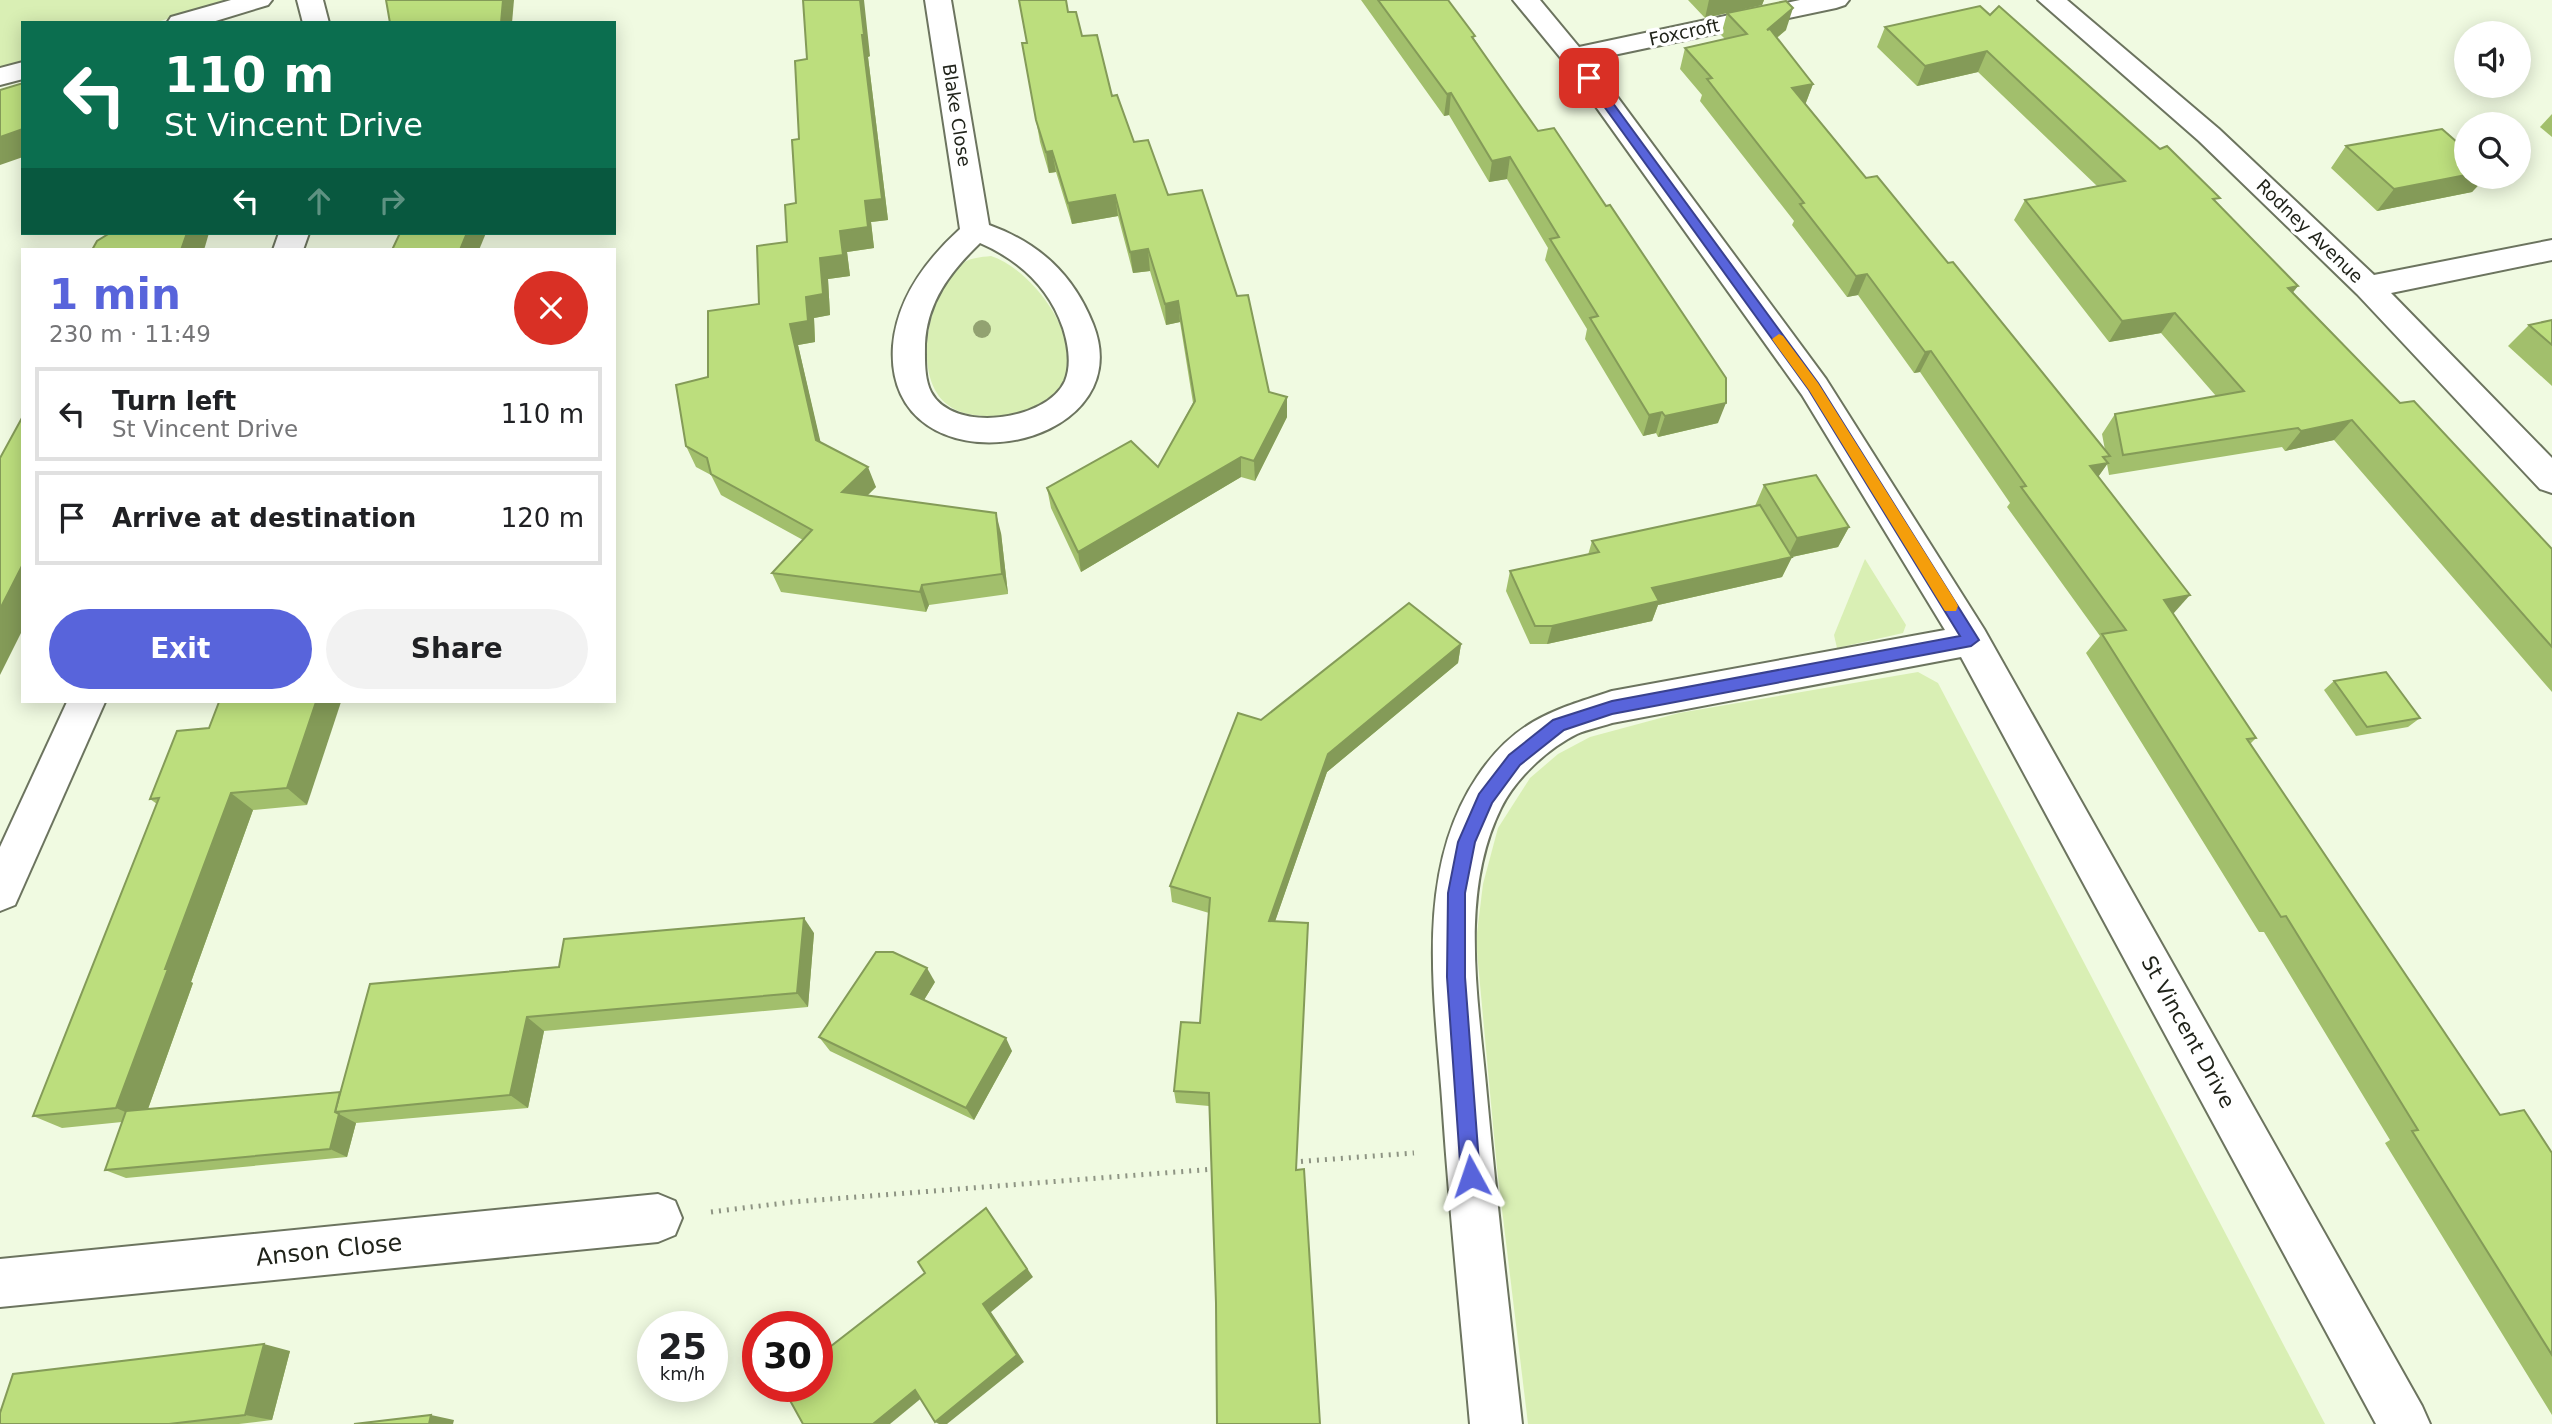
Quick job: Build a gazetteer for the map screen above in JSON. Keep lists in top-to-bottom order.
{
  "streets": {
    "street": [
      "Foxcroft",
      "Blake Close",
      "Rodney Avenue",
      "St Vincent Drive",
      "Anson Close"
    ]
  },
  "crossings": [
    ["Foxcroft", "St Vincent Drive"]
  ],
  "page": {
    "turn": ["110 m", "St Vincent Drive"],
    "heading": ["1 min", "230 m · 11:49"],
    "list": [
      {
        "name": "Turn left",
        "note": "St Vincent Drive",
        "value": "110 m"
      },
      {
        "name": "Arrive at destination",
        "value": "120 m"
      }
    ],
    "buttons": ["Exit", "Share"],
    "speed": "25 km/h",
    "limit": "30"
  }
}
